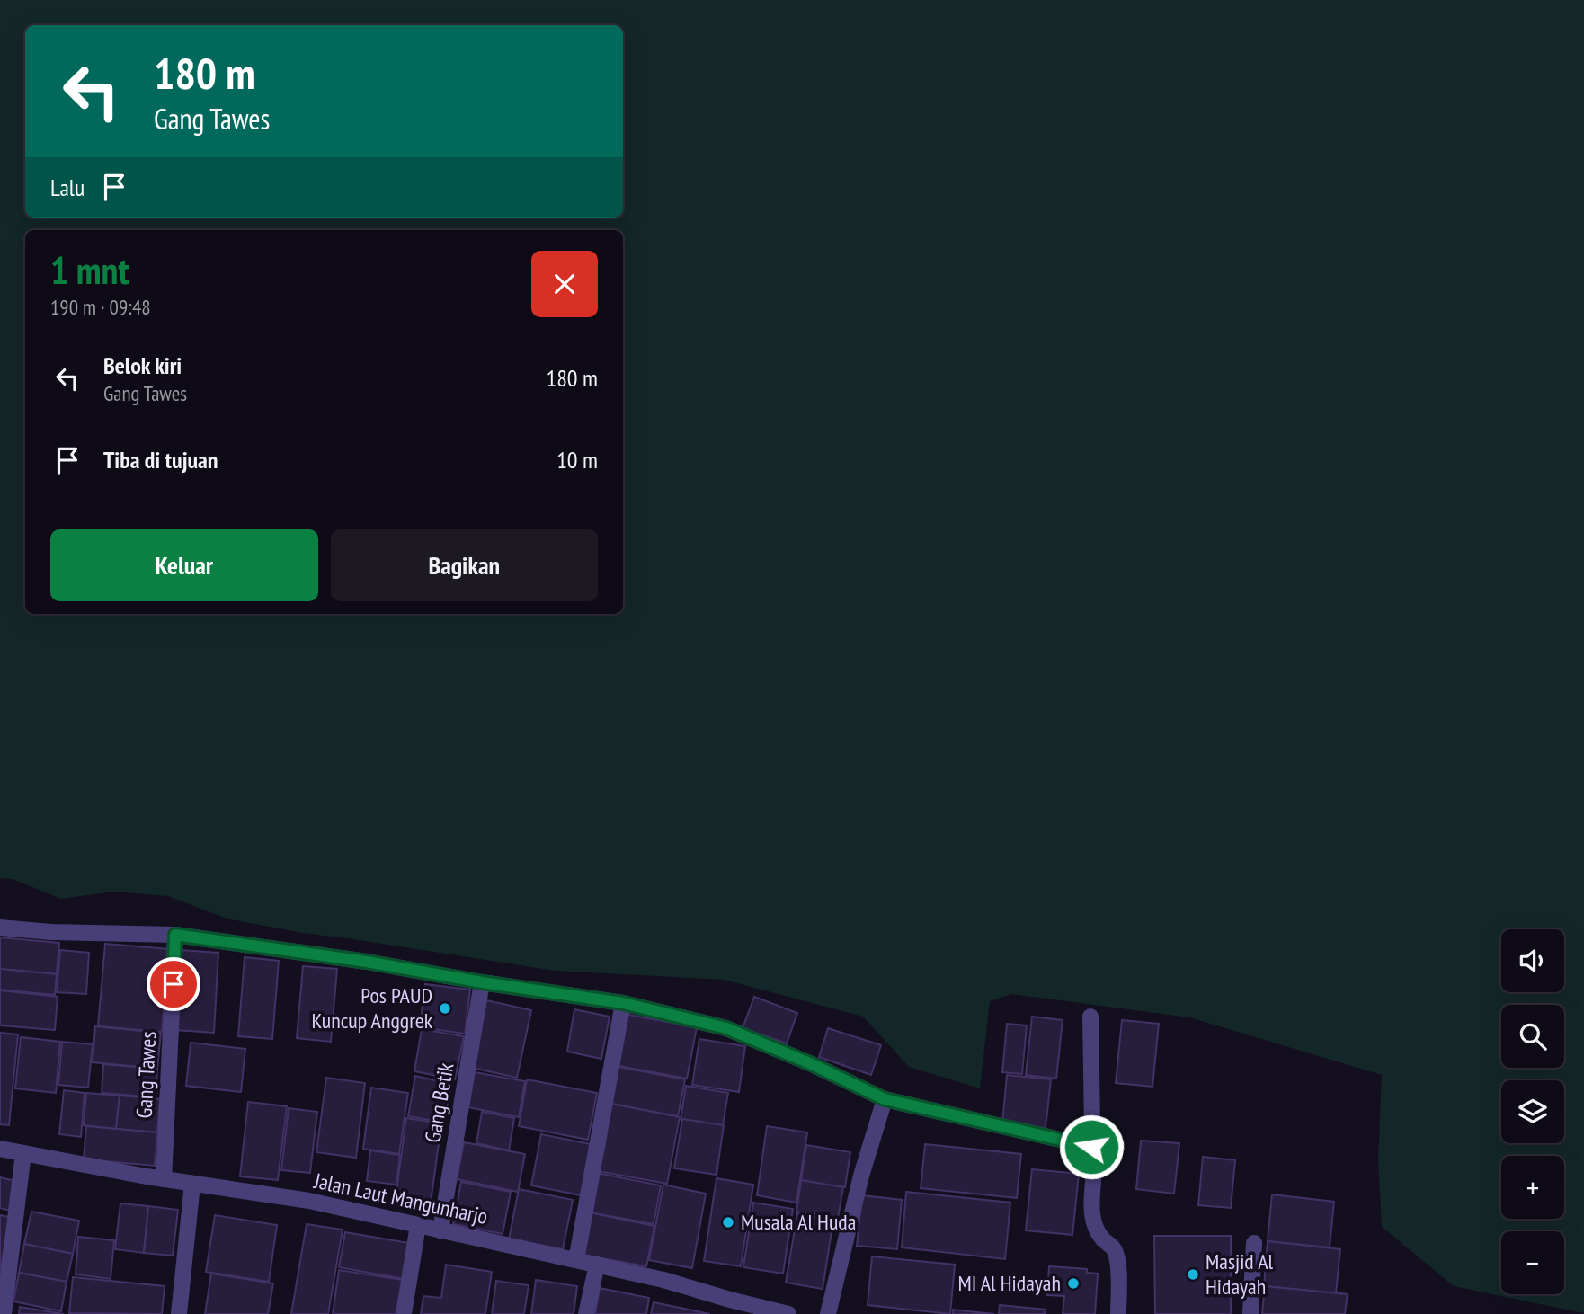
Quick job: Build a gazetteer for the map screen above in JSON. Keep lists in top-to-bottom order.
{
  "streets": {
    "street": ["Gang Tawes", "Gang Betik", "Jalan Laut Mangunharjo"]
  },
  "crossings": [
    ["Gang Tawes", "Jalan Laut Mangunharjo"],
    ["Gang Betik", "Jalan Laut Mangunharjo"]
  ],
  "places": [
    "Pos PAUD Kuncup Anggrek",
    "Musala Al Huda",
    "Masjid Al Hidayah",
    "MI Al Hidayah"
  ],
  "page": {
    "turn": ["180 m", "Gang Tawes"],
    "then": "Lalu",
    "heading": ["1 mnt", "190 m · 09:48"],
    "list": [
      {
        "name": "Belok kiri",
        "note": "Gang Tawes",
        "value": "180 m"
      },
      {
        "name": "Tiba di tujuan",
        "value": "10 m"
      }
    ],
    "buttons": ["Keluar", "Bagikan"],
    "map_buttons": ["+", "−"]
  }
}
